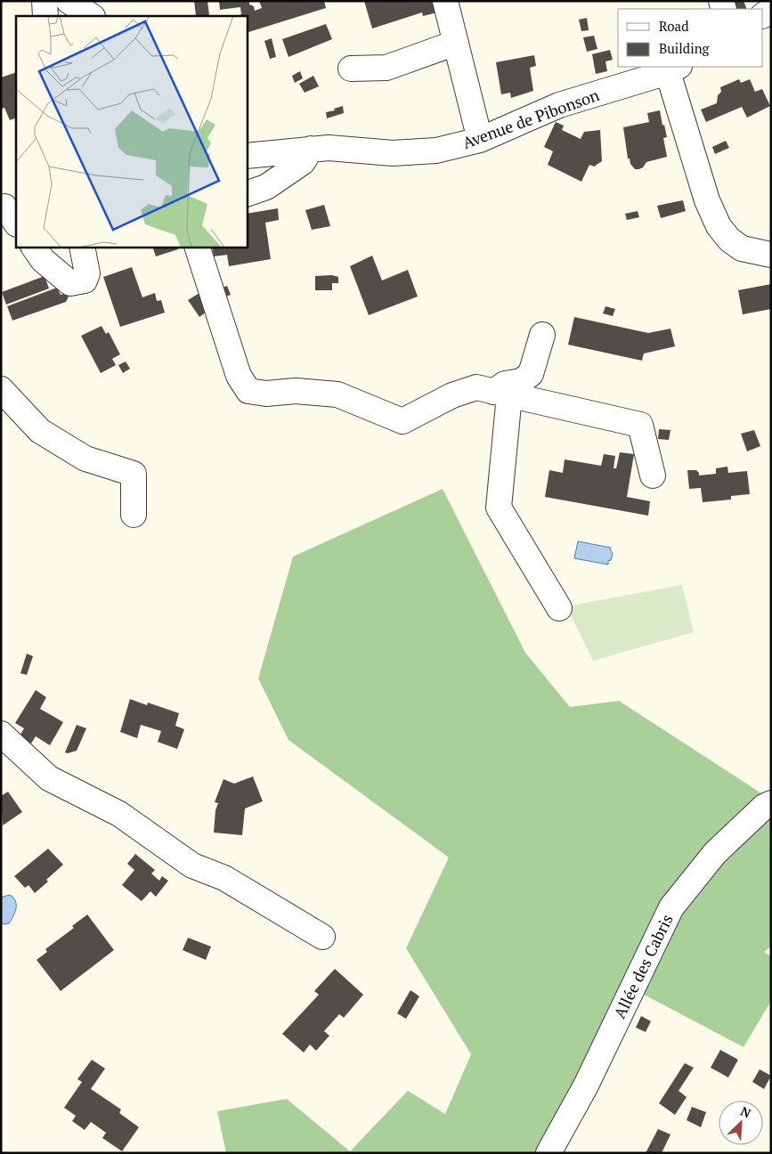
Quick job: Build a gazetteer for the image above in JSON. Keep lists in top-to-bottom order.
{
  "streets": {
    "street": ["Avenue de Pibonson", "Allée des Cabris"]
  },
  "legend": ["Road", "Building"],
  "north": "top right"
}
